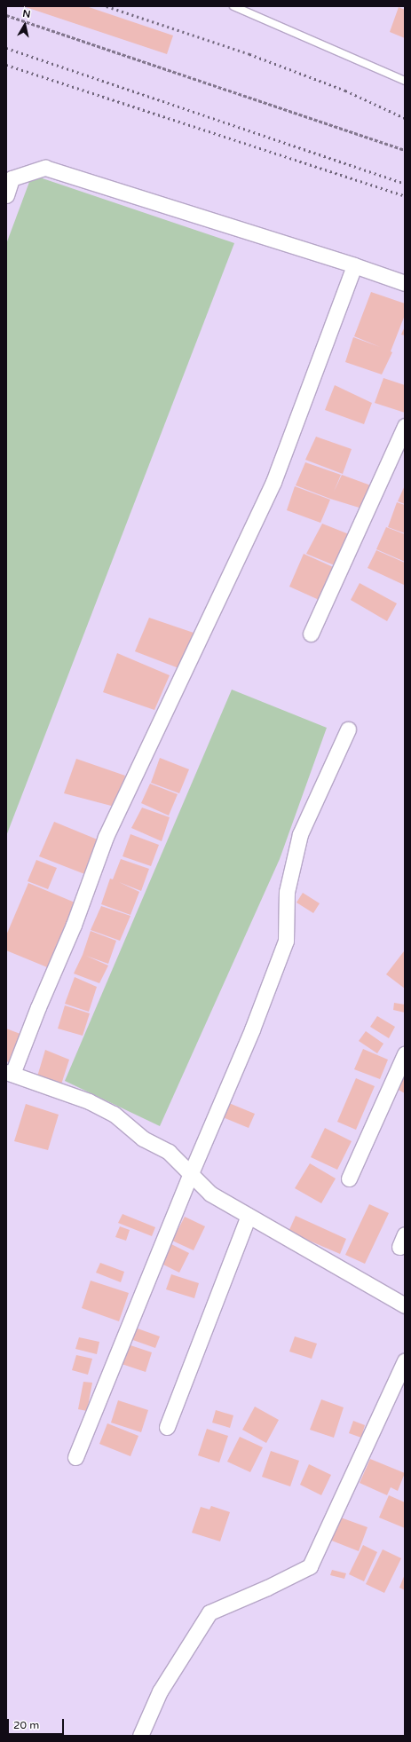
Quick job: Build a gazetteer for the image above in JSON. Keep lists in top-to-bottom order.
{
  "scale_bar": "20 m",
  "north": "top"
}
